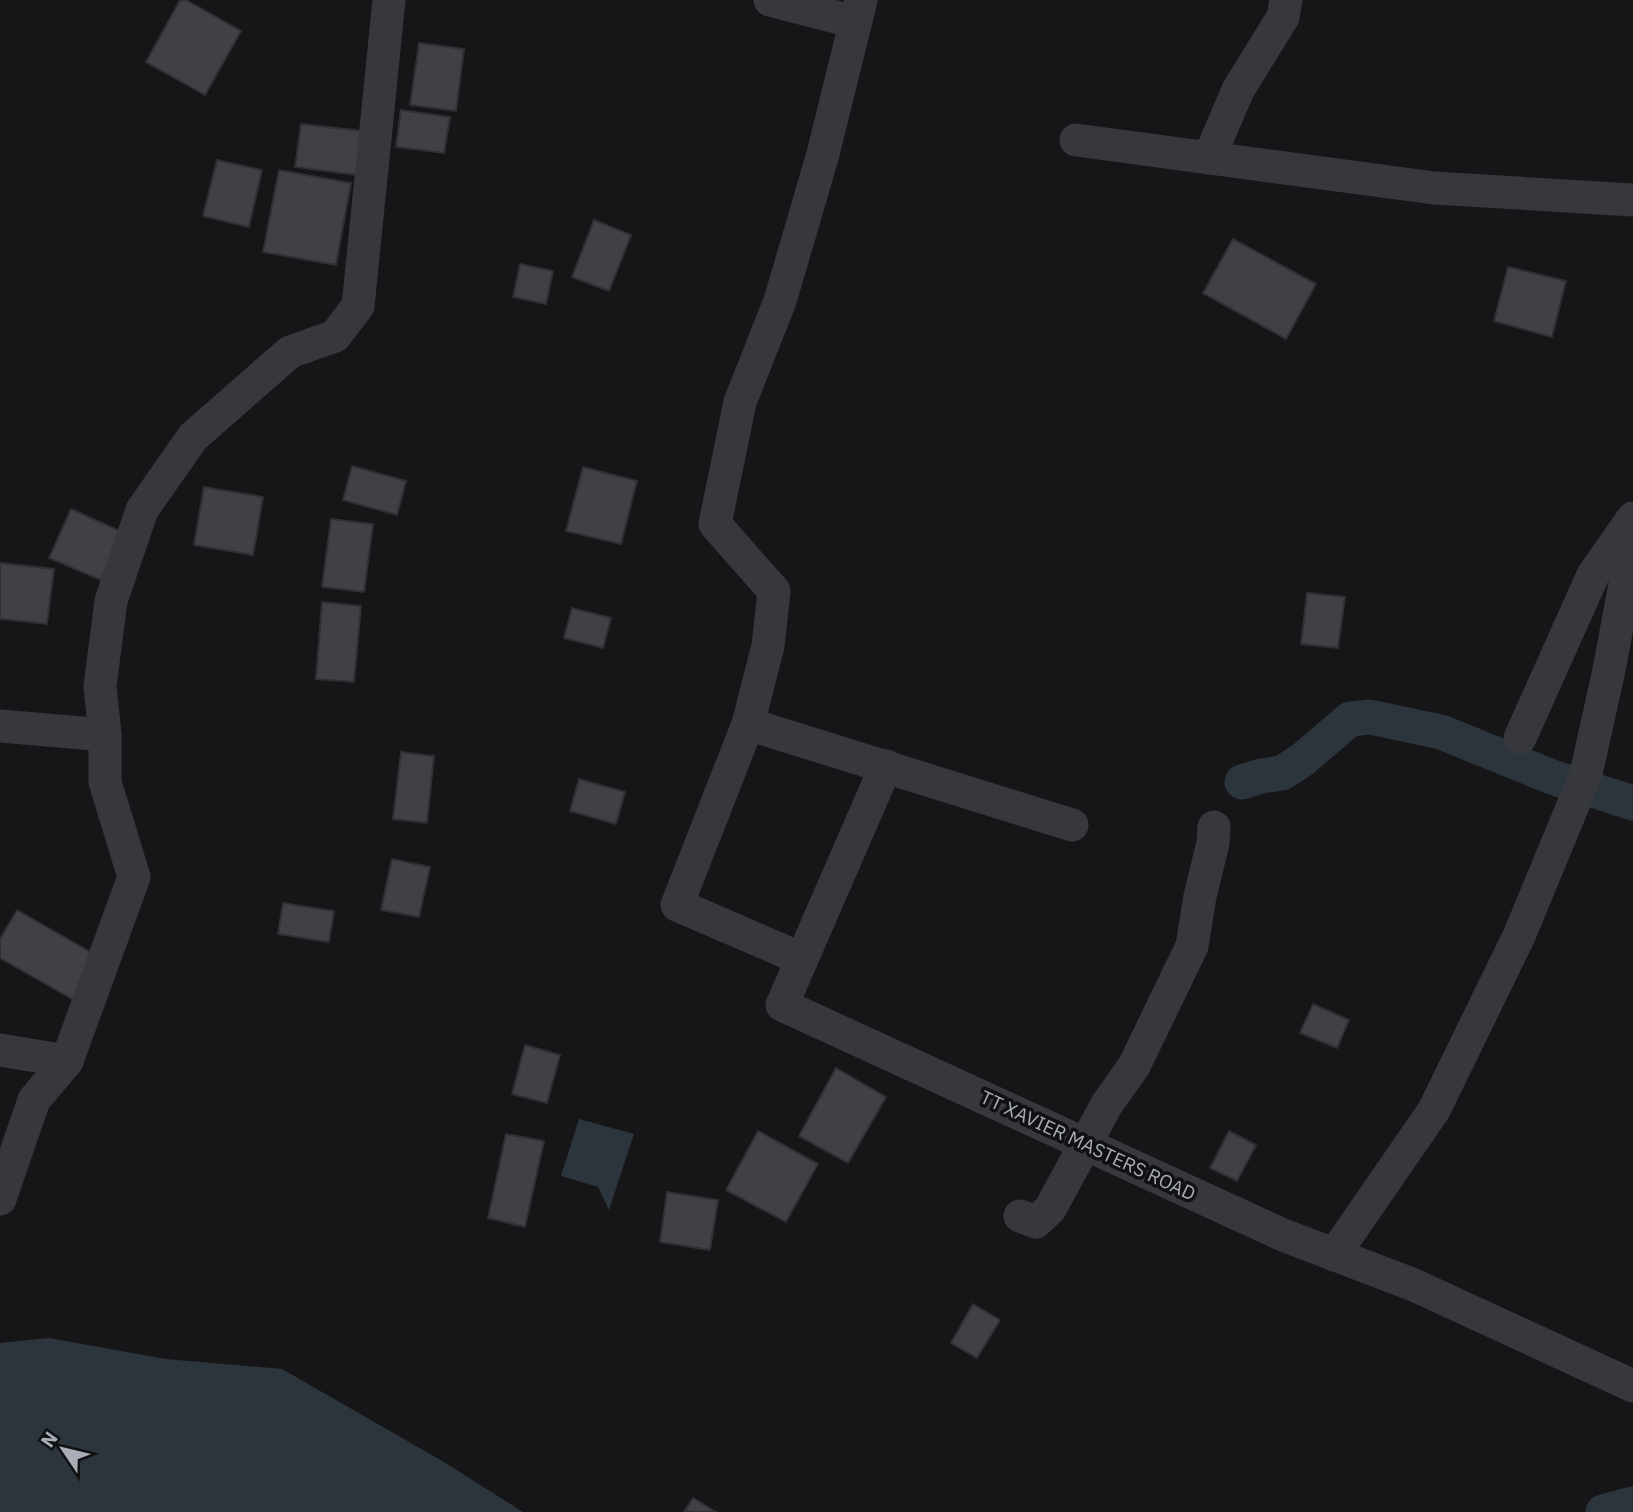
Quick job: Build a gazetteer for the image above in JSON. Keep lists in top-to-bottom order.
{
  "streets": {
    "street": ["TT XAVIER MASTERS ROAD"]
  },
  "north": "top left"
}
